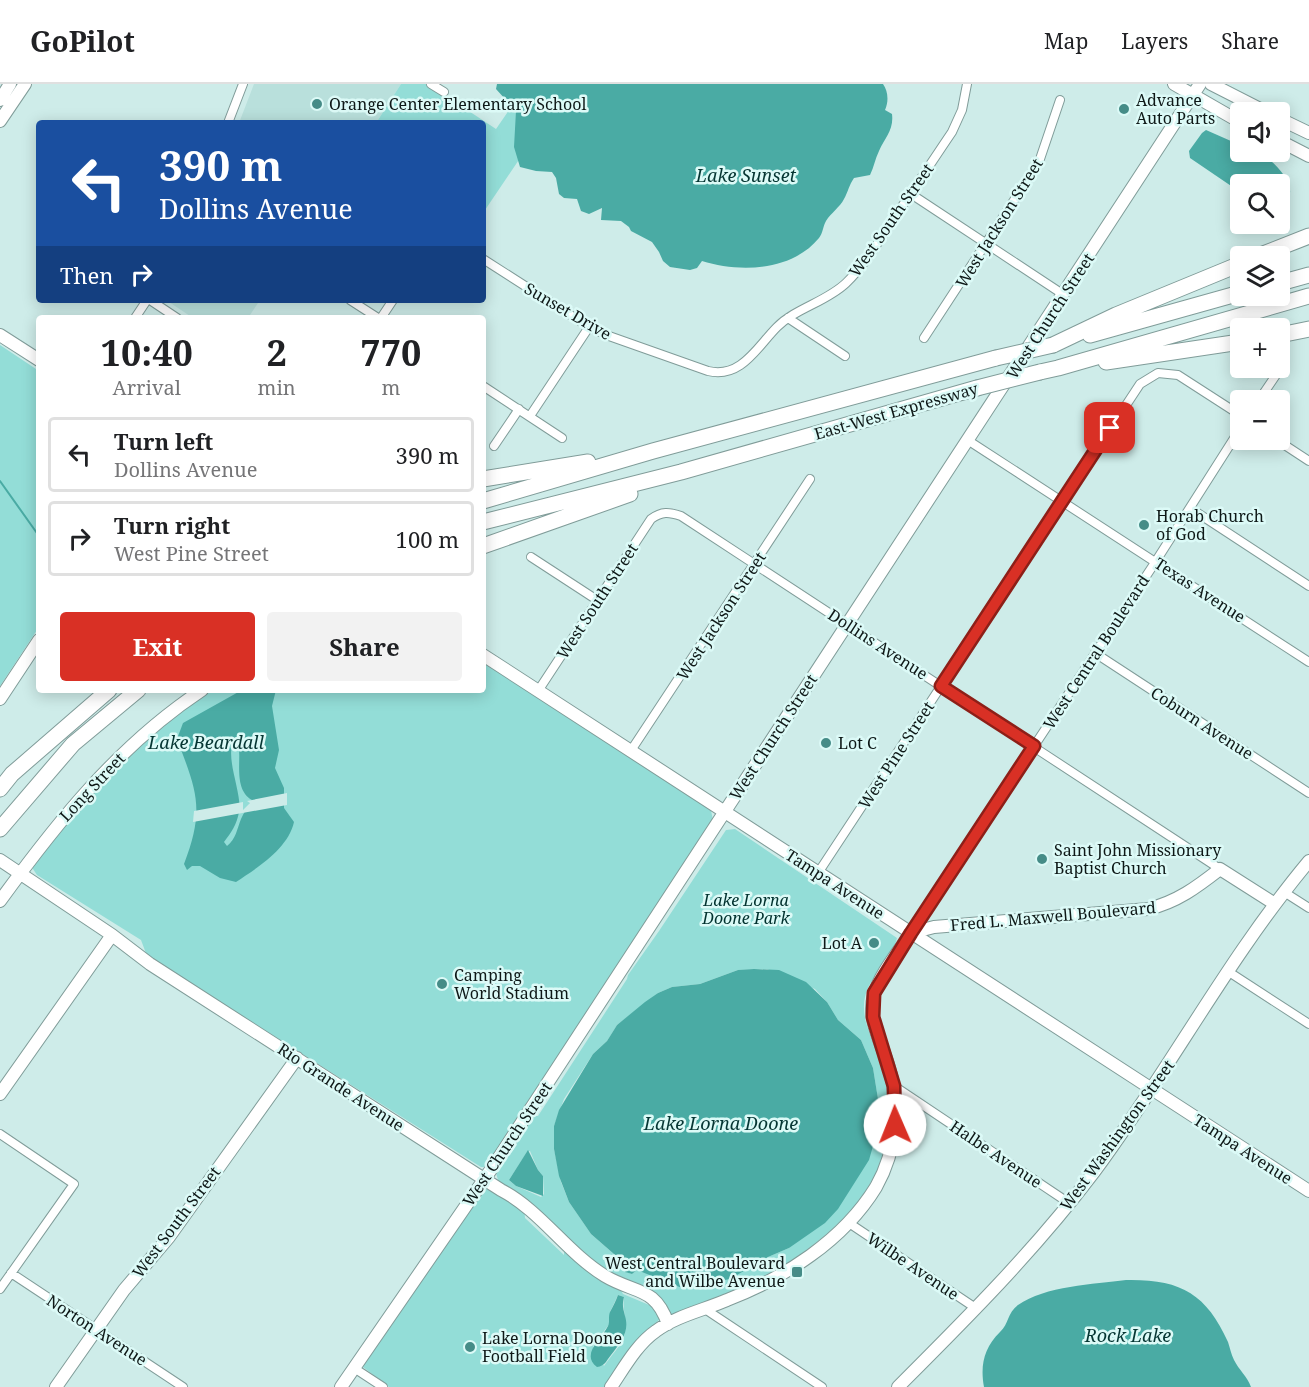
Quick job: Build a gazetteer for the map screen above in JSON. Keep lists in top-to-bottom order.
{
  "streets": {
    "highway": ["East-West Expressway"],
    "street": [
      "West South Street",
      "West Jackson Street",
      "Sunset Drive",
      "West Church Street",
      "Texas Avenue",
      "Dollins Avenue",
      "West Central Boulevard",
      "Coburn Avenue",
      "West Pine Street",
      "Long Street",
      "Tampa Avenue",
      "Fred L. Maxwell Boulevard",
      "Rio Grande Avenue",
      "West Washington Street",
      "Halbe Avenue",
      "Wilbe Avenue",
      "Norton Avenue"
    ]
  },
  "crossings": [
    ["West South Street", "Sunset Drive"],
    ["West South Street", "Dollins Avenue"],
    ["West South Street", "Tampa Avenue"],
    ["West South Street", "Rio Grande Avenue"],
    ["West South Street", "Norton Avenue"],
    ["West Jackson Street", "Dollins Avenue"],
    ["West Jackson Street", "Tampa Avenue"],
    ["West Church Street", "Texas Avenue"],
    ["West Church Street", "Dollins Avenue"],
    ["West Church Street", "Tampa Avenue"],
    ["West Church Street", "Rio Grande Avenue"],
    ["Texas Avenue", "West Central Boulevard"],
    ["Texas Avenue", "West Pine Street"],
    ["Dollins Avenue", "West Central Boulevard"],
    ["Dollins Avenue", "West Pine Street"],
    ["Dollins Avenue", "Fred L. Maxwell Boulevard"],
    ["Dollins Avenue", "West Washington Street"],
    ["West Central Boulevard", "Coburn Avenue"],
    ["West Central Boulevard", "Tampa Avenue"],
    ["West Central Boulevard", "Fred L. Maxwell Boulevard"],
    ["West Central Boulevard", "Rio Grande Avenue"],
    ["West Central Boulevard", "Halbe Avenue"],
    ["West Central Boulevard", "Wilbe Avenue"],
    ["West Pine Street", "Tampa Avenue"],
    ["Long Street", "Rio Grande Avenue"],
    ["Tampa Avenue", "Fred L. Maxwell Boulevard"],
    ["Tampa Avenue", "West Washington Street"],
    ["West Washington Street", "Halbe Avenue"],
    ["West Washington Street", "Wilbe Avenue"]
  ],
  "water": [
    "Lake Sunset",
    "Lake Beardall",
    "Lake Lorna Doone",
    "Rock Lake"
  ],
  "parks": ["Lake Lorna Doone Park"],
  "places": {
    "other": [
      "Orange Center Elementary School",
      "Advance Auto Parts",
      "Horab Church of God",
      "Lot C",
      "Saint John Missionary Baptist Church",
      "Lot A",
      "Camping World Stadium",
      "Lake Lorna Doone Football Field"
    ],
    "transit": ["West Central Boulevard and Wilbe Avenue"]
  },
  "page": {
    "header": "GoPilot",
    "nav": ["Map", "Layers", "Share"],
    "map_buttons": ["+", "−"],
    "turn": ["390 m", "Dollins Avenue"],
    "then": "Then",
    "eta": [
      "10:40",
      "Arrival",
      "2",
      "min",
      "770",
      "m"
    ],
    "list": [
      {
        "name": "Turn left",
        "note": "Dollins Avenue",
        "value": "390 m"
      },
      {
        "name": "Turn right",
        "note": "West Pine Street",
        "value": "100 m"
      }
    ],
    "buttons": ["Exit", "Share"]
  }
}
